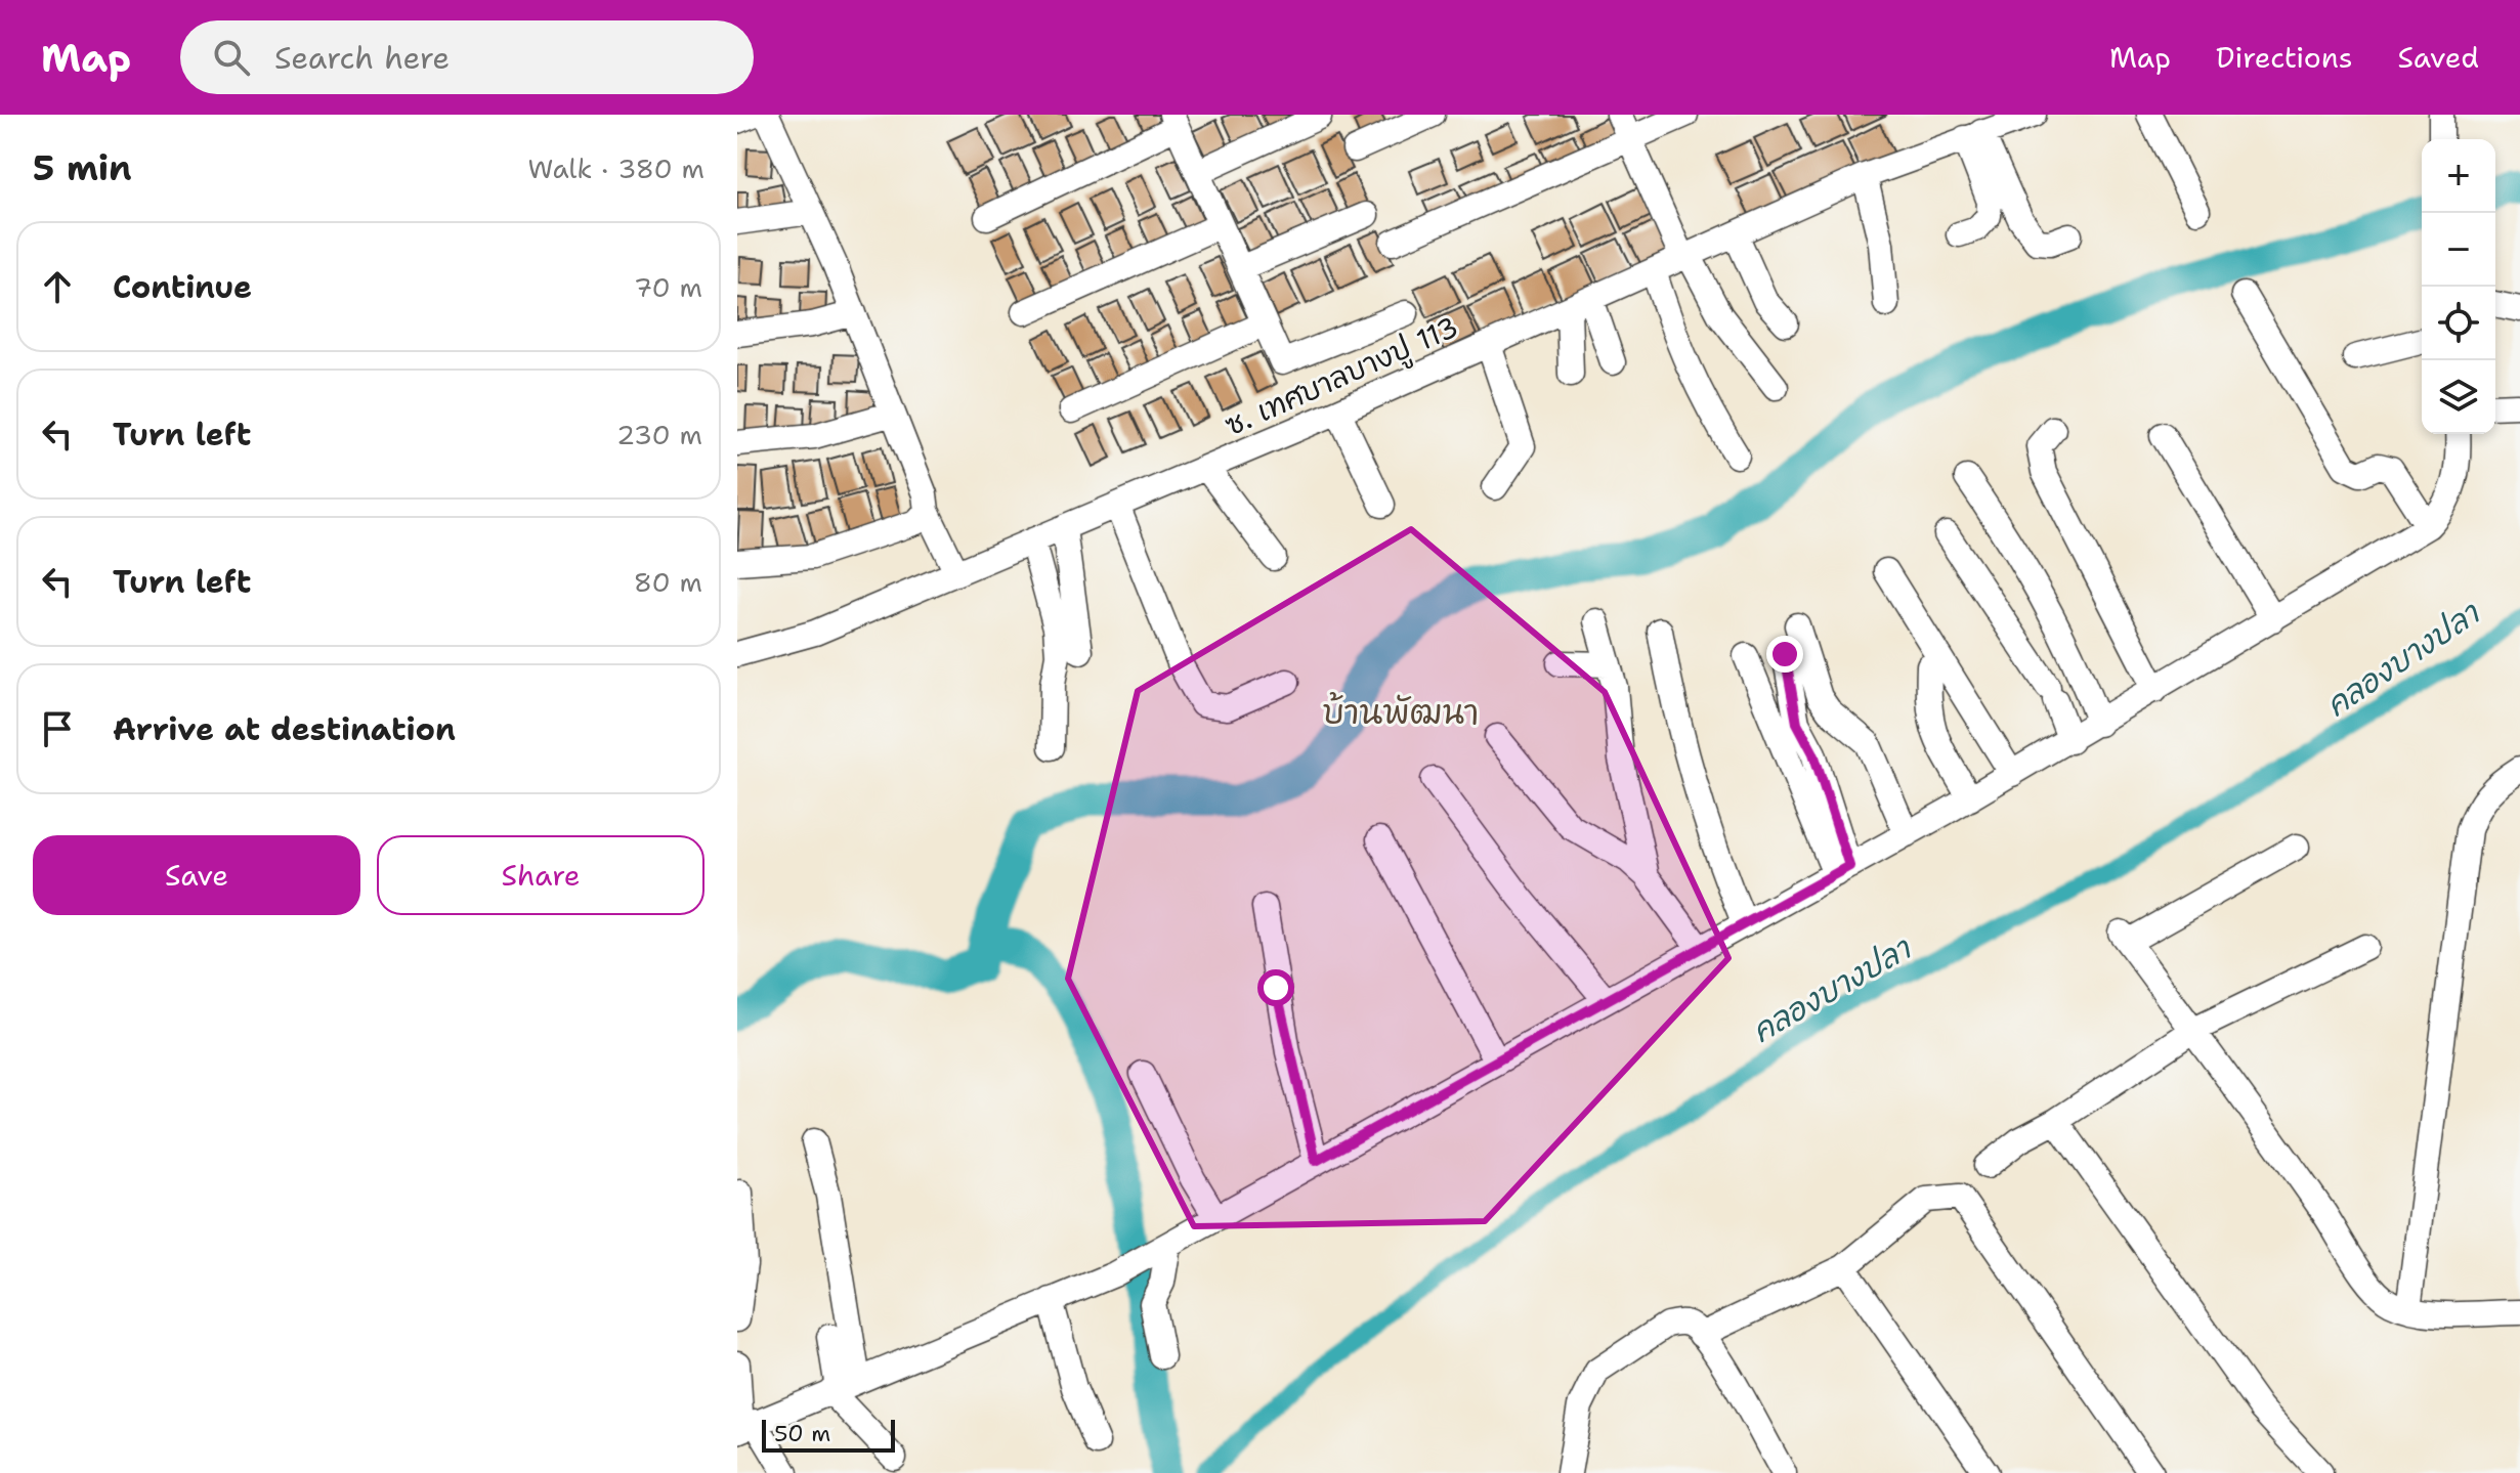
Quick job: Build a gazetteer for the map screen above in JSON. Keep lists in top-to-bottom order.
{
  "streets": {
    "street": ["ซ. เทศบาลบางปู 113"]
  },
  "districts": ["บ้านพัฒนา"],
  "water": ["คลองบางปลา"],
  "scale_bar": "50 m",
  "page": {
    "header": "Map",
    "search": "Search here",
    "nav": ["Map", "Directions", "Saved"],
    "heading": ["5 min", "Walk · 380 m"],
    "map_buttons": ["+", "−"],
    "list": [
      ["Continue", "70 m"],
      ["Turn left", "230 m"],
      ["Turn left", "80 m"],
      "Arrive at destination"
    ],
    "buttons": ["Save", "Share"],
    "scale": "50 m"
  }
}
